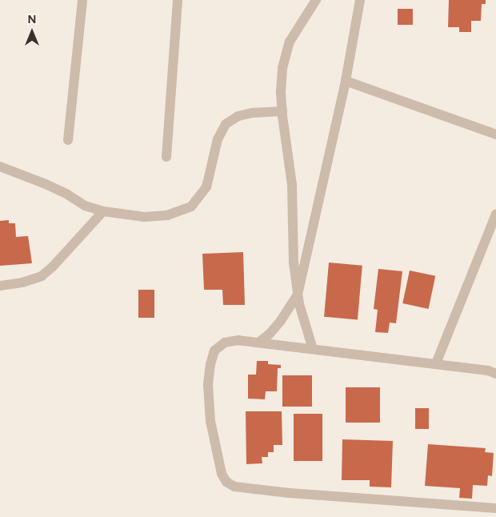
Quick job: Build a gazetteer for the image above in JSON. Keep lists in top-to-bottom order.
{
  "north": "top"
}
